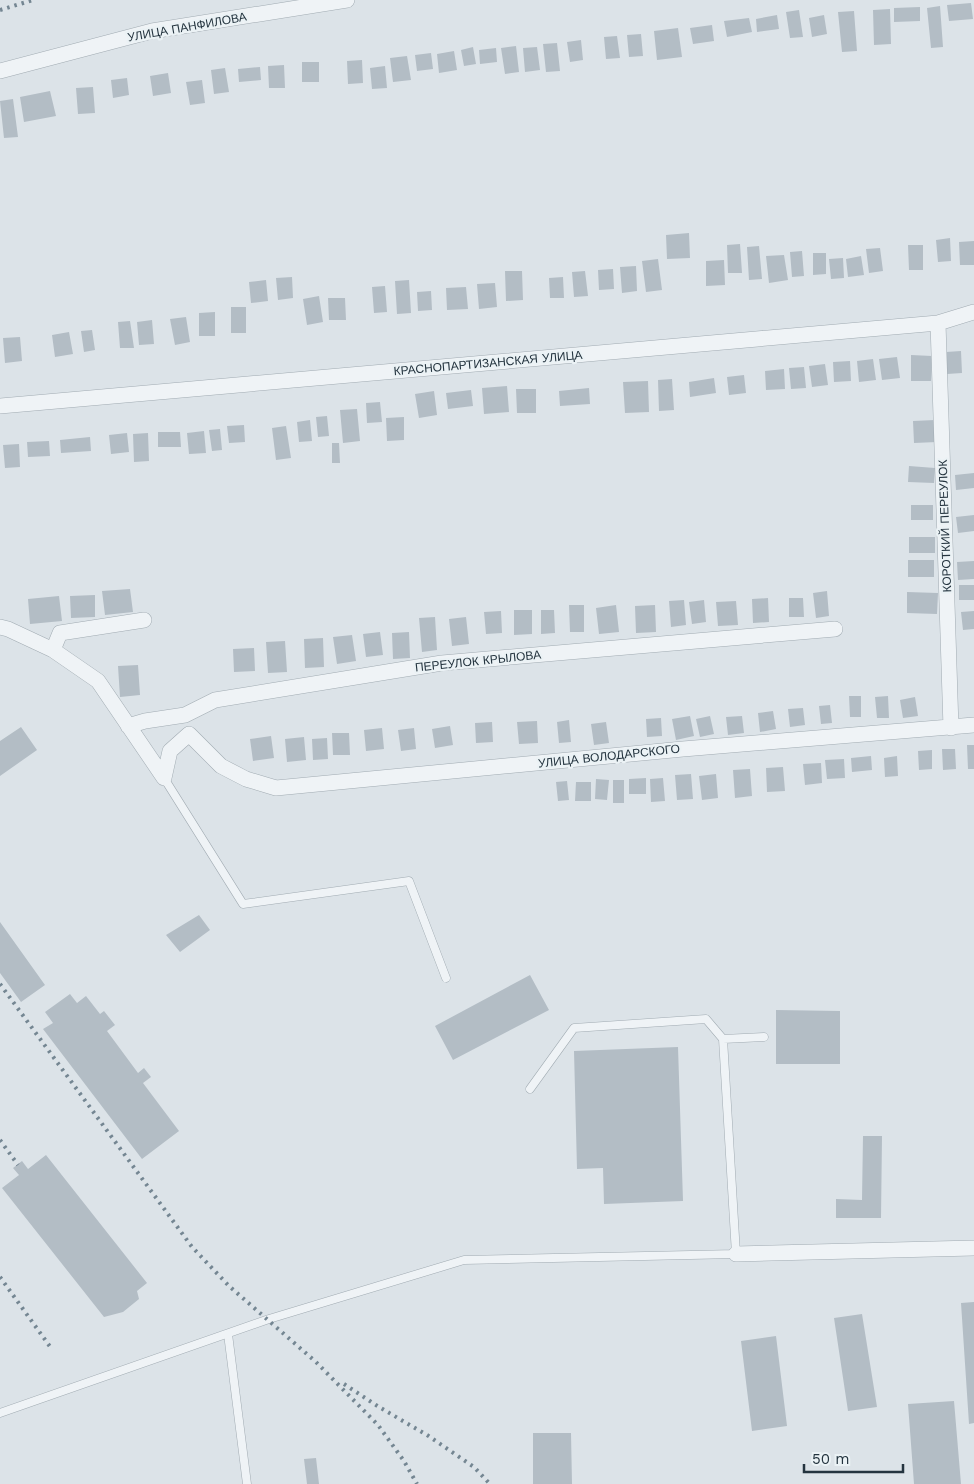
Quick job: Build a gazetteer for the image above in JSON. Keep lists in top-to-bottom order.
{
  "streets": {
    "street": [
      "УЛИЦА ПАНФИЛОВА",
      "КРАСНОПАРТИЗАНСКАЯ УЛИЦА",
      "КОРОТКИЙ ПЕРЕУЛОК",
      "ПЕРЕУЛОК КРЫЛОВА",
      "УЛИЦА ВОЛОДАРСКОГО"
    ]
  },
  "crossings": [
    ["КРАСНОПАРТИЗАНСКАЯ УЛИЦА", "КОРОТКИЙ ПЕРЕУЛОК"],
    ["КОРОТКИЙ ПЕРЕУЛОК", "УЛИЦА ВОЛОДАРСКОГО"]
  ],
  "scale_bar": "50 m"
}
